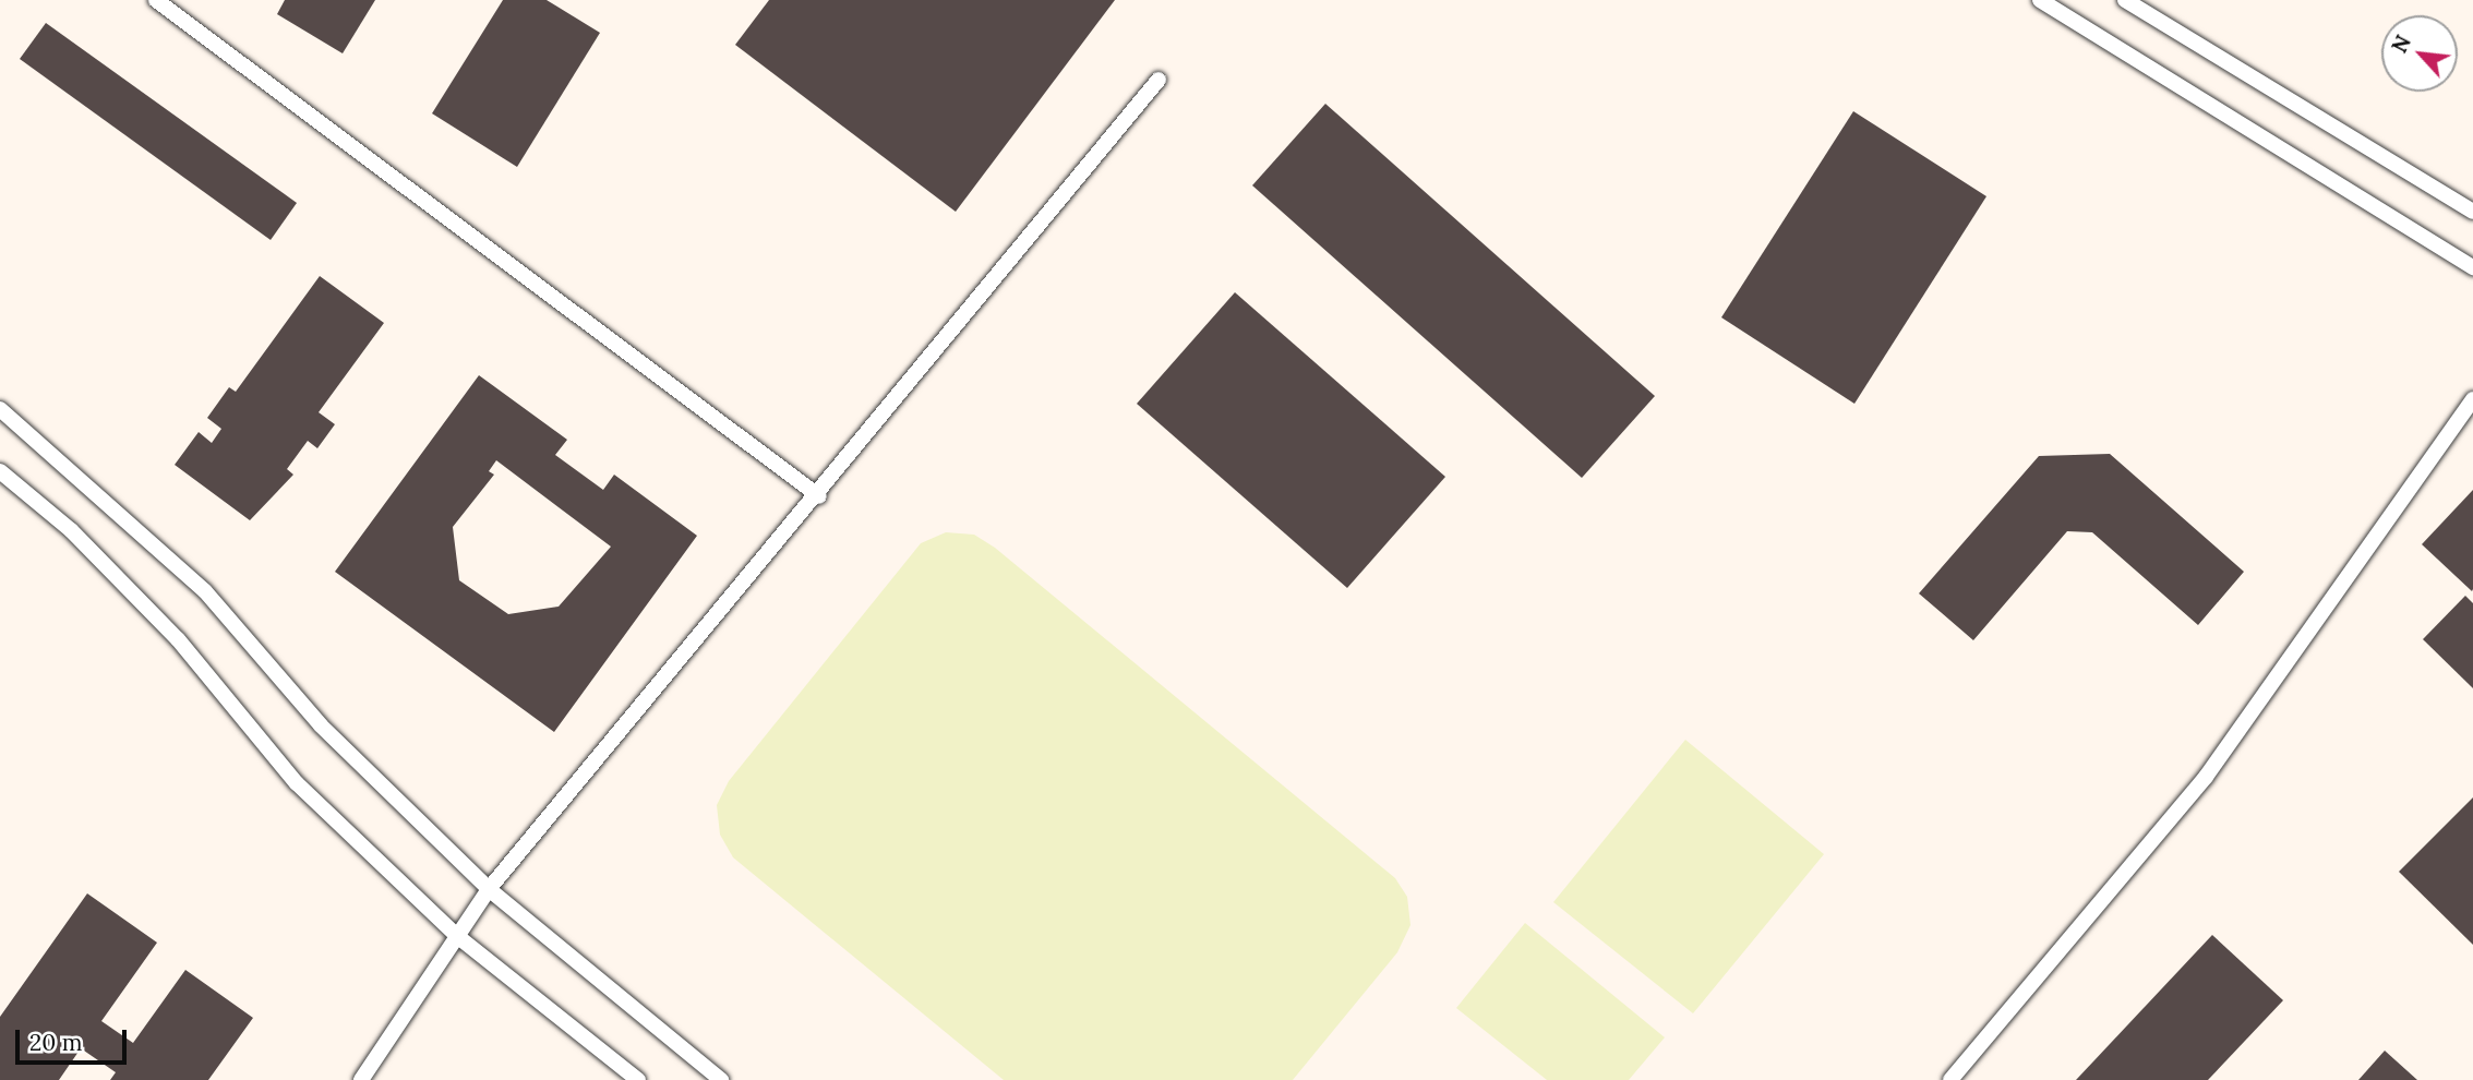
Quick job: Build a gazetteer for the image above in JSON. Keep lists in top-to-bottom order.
{
  "scale_bar": "20 m",
  "north": "top left"
}
